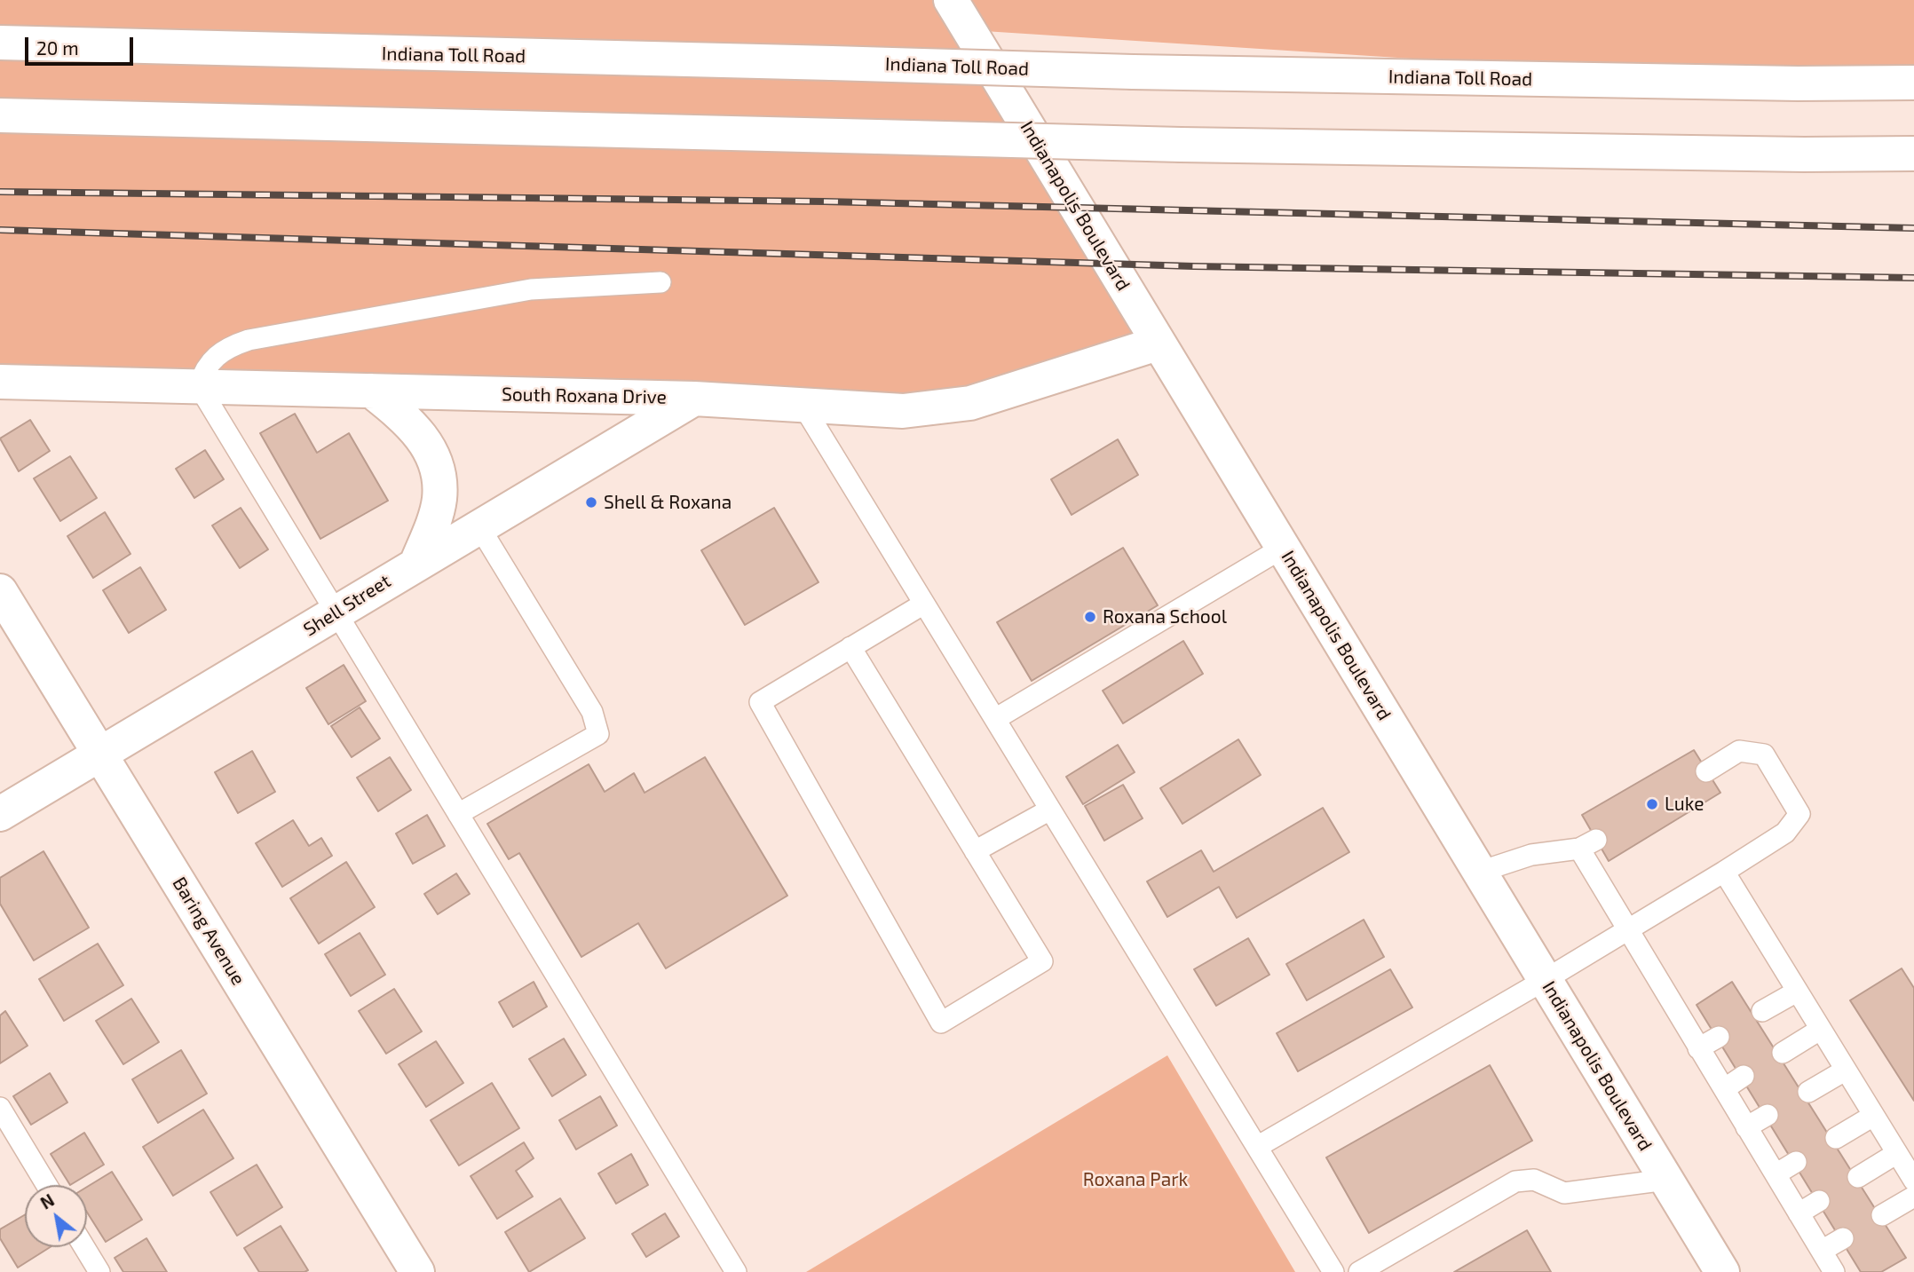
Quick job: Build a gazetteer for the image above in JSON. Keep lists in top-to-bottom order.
{
  "streets": {
    "main road": [
      "Indiana Toll Road",
      "Indianapolis Boulevard",
      "South Roxana Drive",
      "Shell Street",
      "Baring Avenue"
    ]
  },
  "crossings": [
    ["Indianapolis Boulevard", "South Roxana Drive"],
    ["South Roxana Drive", "Shell Street"],
    ["Shell Street", "Baring Avenue"]
  ],
  "parks": ["Roxana Park"],
  "places": ["Shell & Roxana", "Roxana School", "Luke"],
  "scale_bar": "20 m",
  "north": "top left"
}
